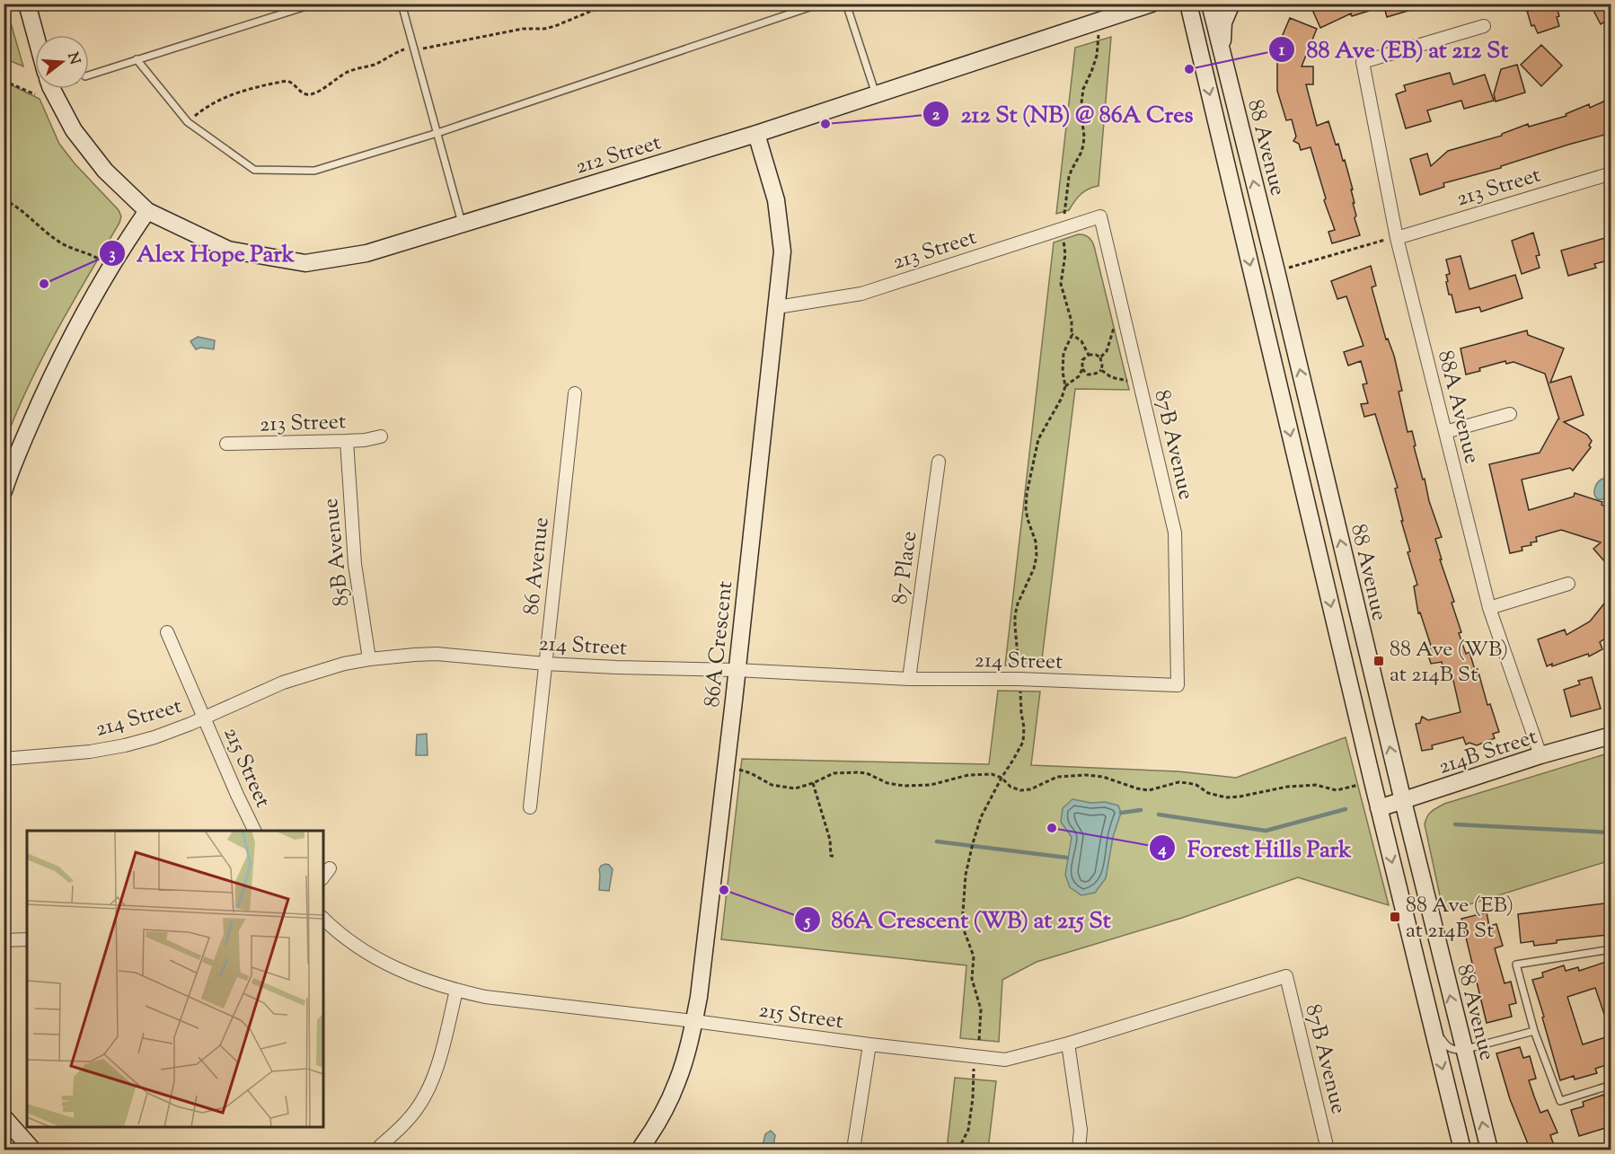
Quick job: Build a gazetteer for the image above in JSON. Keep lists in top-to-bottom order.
{
  "streets": {
    "street": [
      "88 Avenue",
      "212 Street",
      "213 Street",
      "88A Avenue",
      "87B Avenue",
      "85B Avenue",
      "86 Avenue",
      "87 Place",
      "86A Crescent",
      "214 Street",
      "214B Street",
      "215 Street"
    ]
  },
  "crossings": [
    ["88 Avenue", "214B Street"],
    ["212 Street", "86A Crescent"],
    ["213 Street", "88A Avenue"],
    ["213 Street", "87B Avenue"],
    ["213 Street", "85B Avenue"],
    ["213 Street", "86A Crescent"],
    ["88A Avenue", "214B Street"],
    ["87B Avenue", "214 Street"],
    ["87B Avenue", "215 Street"],
    ["85B Avenue", "214 Street"],
    ["86 Avenue", "214 Street"],
    ["87 Place", "214 Street"],
    ["86A Crescent", "214 Street"],
    ["86A Crescent", "215 Street"],
    ["214 Street", "215 Street"]
  ],
  "places": {
    "other": [
      "88 Ave (EB) at 212 St",
      "212 St (NB) @ 86A Cres",
      "Alex Hope Park",
      "Forest Hills Park",
      "86A Crescent (WB) at 215 St"
    ],
    "transit": ["88 Ave (WB) at 214B St", "88 Ave (EB) at 214B St"]
  },
  "north": "right"
}
